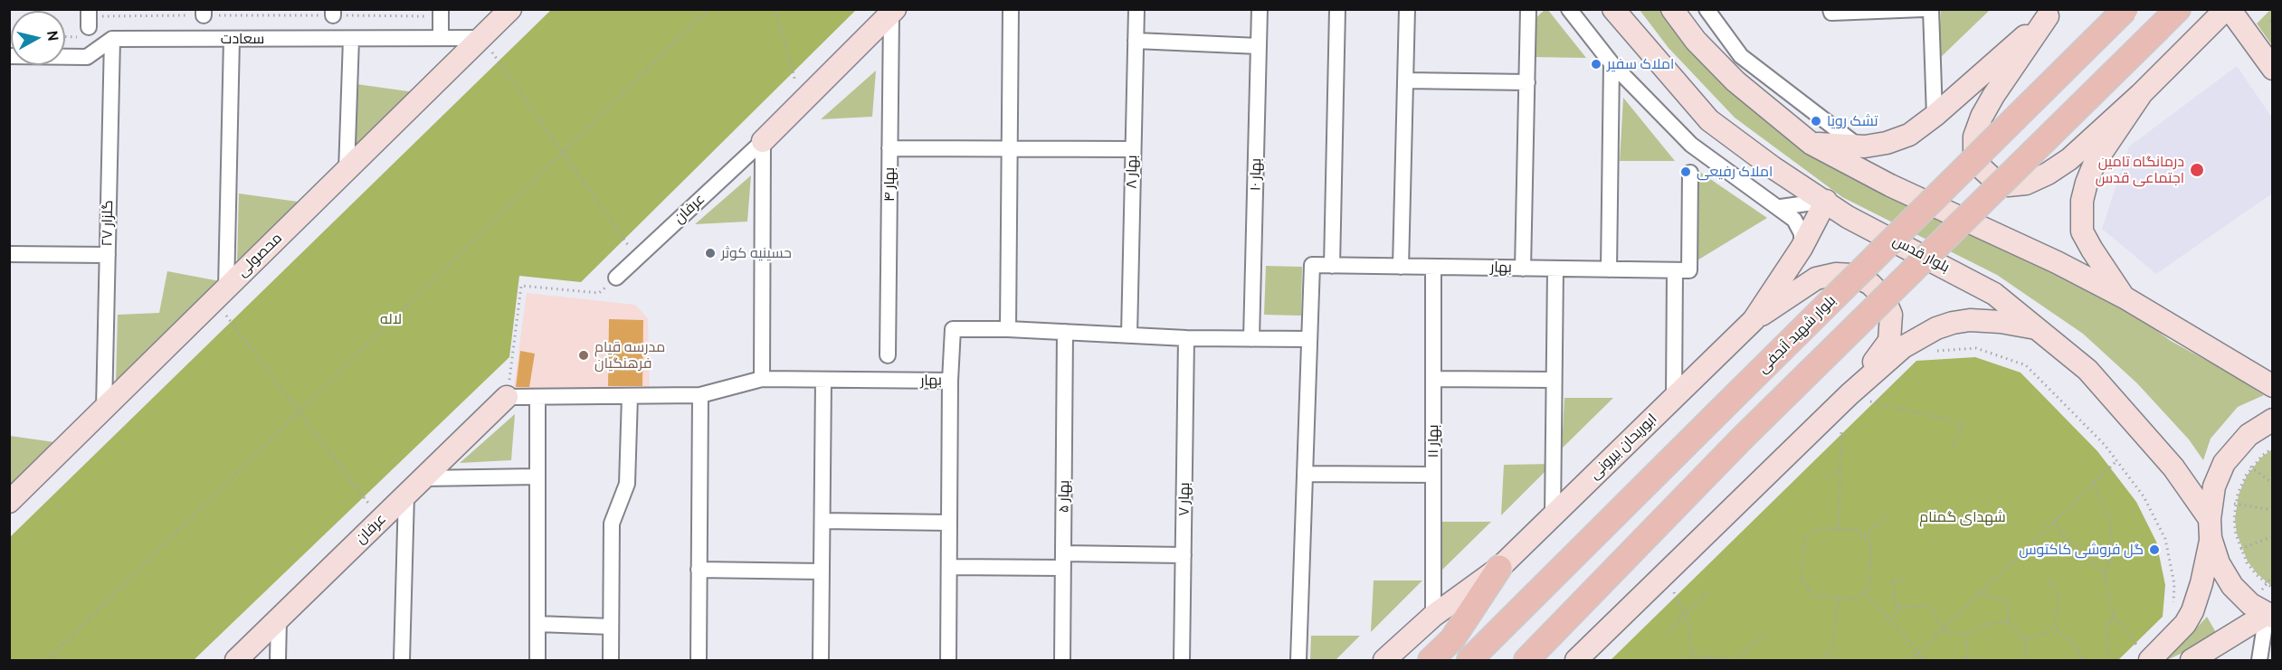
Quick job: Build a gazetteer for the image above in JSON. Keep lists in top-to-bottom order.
{
  "streets": {
    "main road": [
      "عرفان",
      "بلوار قدس",
      "محصولی",
      "بلوار شهید آنجفی",
      "ابوریحان بیرونی"
    ],
    "street": [
      "سعادت",
      "بهار ۸",
      "بهار ۱۰",
      "بهار ۴",
      "گلزار ۲۷",
      "بهار",
      "بهار ۱۱",
      "بهار ۵",
      "بهار ۷"
    ]
  },
  "crossings": [
    ["سعادت", "گلزار ۲۷"],
    ["سعادت", "محصولی"],
    ["بهار ۸", "بهار"],
    ["بهار ۱۰", "بهار"],
    ["عرفان", "بهار"],
    ["گلزار ۲۷", "محصولی"],
    ["بلوار قدس", "ابوریحان بیرونی"],
    ["بهار", "بهار ۱۱"],
    ["بهار", "بهار ۵"],
    ["بهار", "بهار ۷"],
    ["بهار ۱۱", "ابوریحان بیرونی"]
  ],
  "parks": ["لاله", "شهدای گمنام"],
  "places": [
    "املاک سفیر",
    "تشک رویا",
    "درمانگاه تامین اجتماعی قدس",
    "املاک رفیعی",
    "حسینیه کوثر",
    "مدرسه قیام فرهنگیان",
    "گل فروشی کاکتوس"
  ],
  "north": "right"
}
